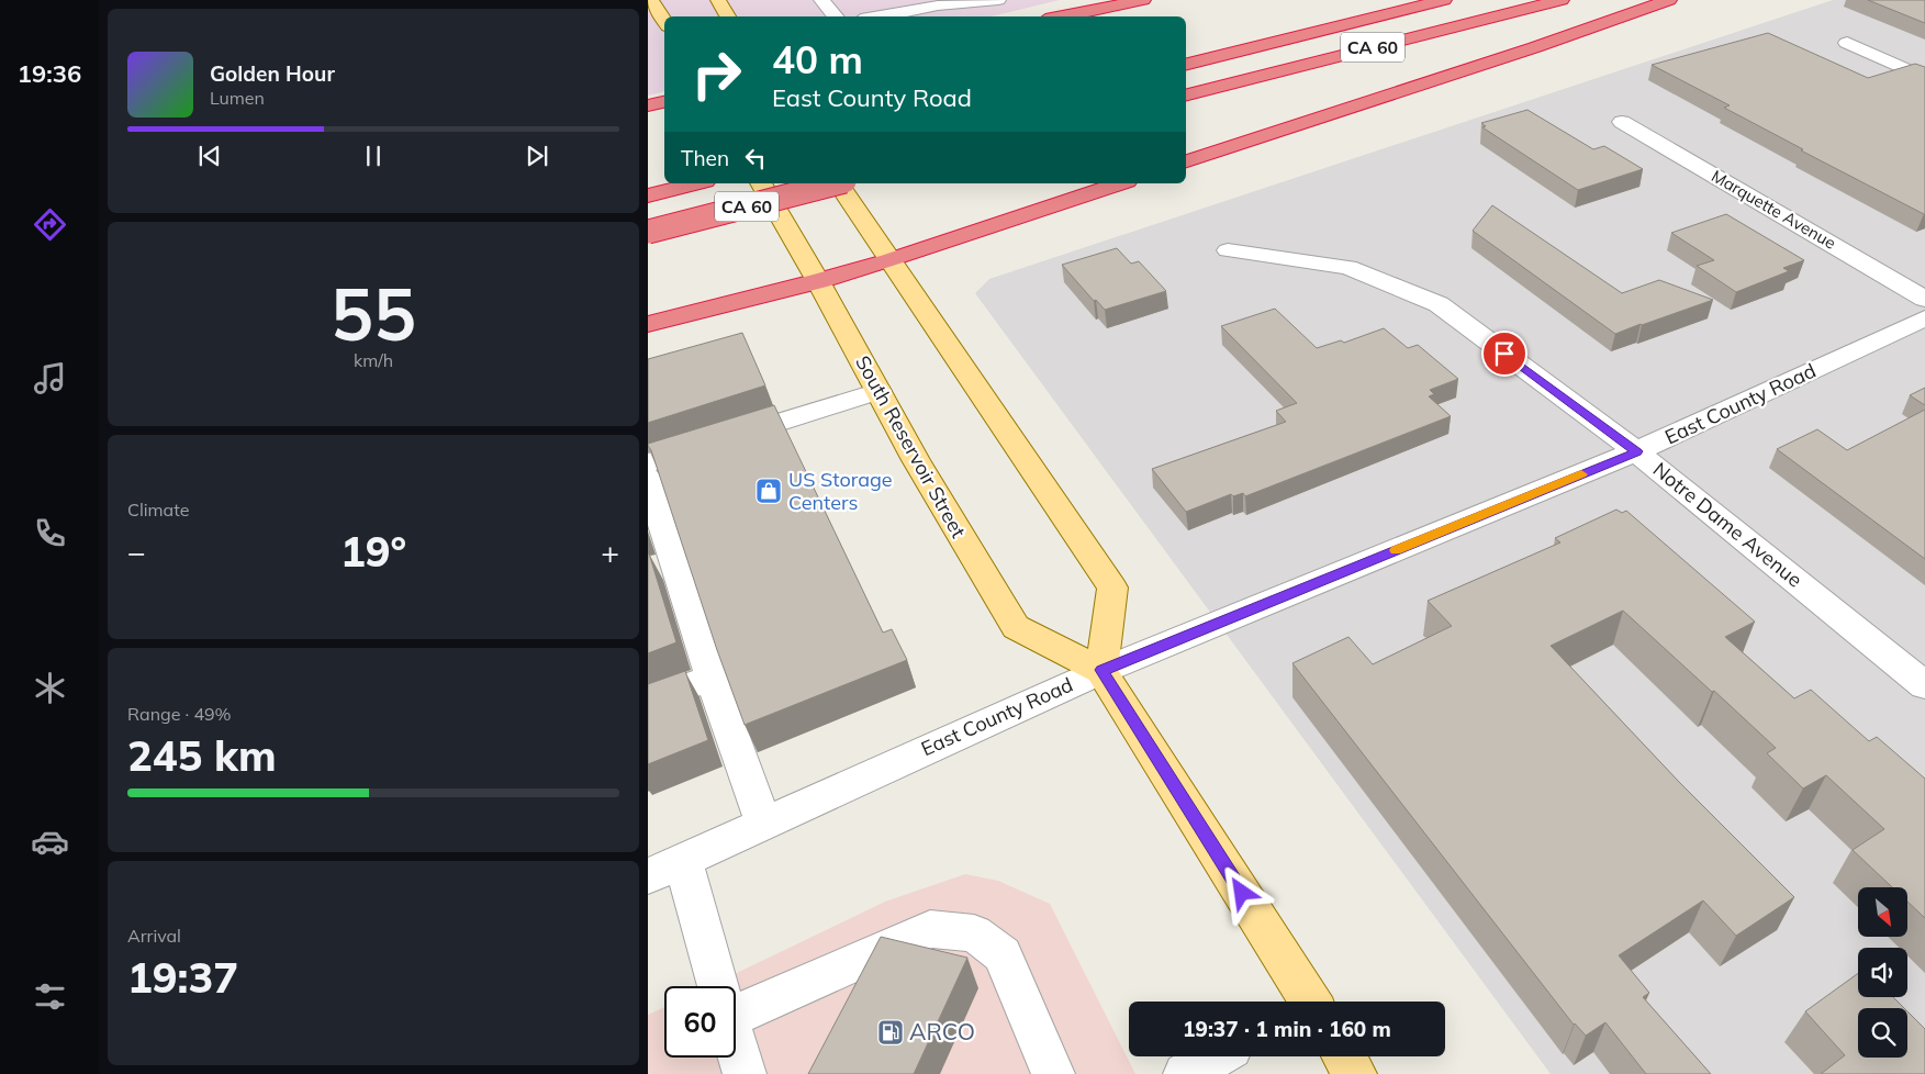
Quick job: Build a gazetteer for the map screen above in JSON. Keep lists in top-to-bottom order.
{
  "streets": {
    "highway": ["CA 60"],
    "main road": ["South Reservoir Street"],
    "street": ["Marquette Avenue", "East County Road", "Notre Dame Avenue"]
  },
  "crossings": [
    ["East County Road", "South Reservoir Street"],
    ["East County Road", "Notre Dame Avenue"]
  ],
  "places": {
    "shop": ["US Storage Centers"],
    "fuel station": ["ARCO"]
  },
  "north": "bottom right",
  "page": {
    "tabs": "19:36",
    "turn": ["40 m", "East County Road"],
    "song": ["Golden Hour", "Lumen"],
    "then": "Then",
    "tile": [
      ["55", "km/h"],
      "Climate",
      ["Range · 49%", "245 km"],
      ["Arrival", "19:37"]
    ],
    "heat": ["−", "19°", "+"],
    "limit": "60",
    "trip": "19:37 · 1 min · 160 m"
  }
}
